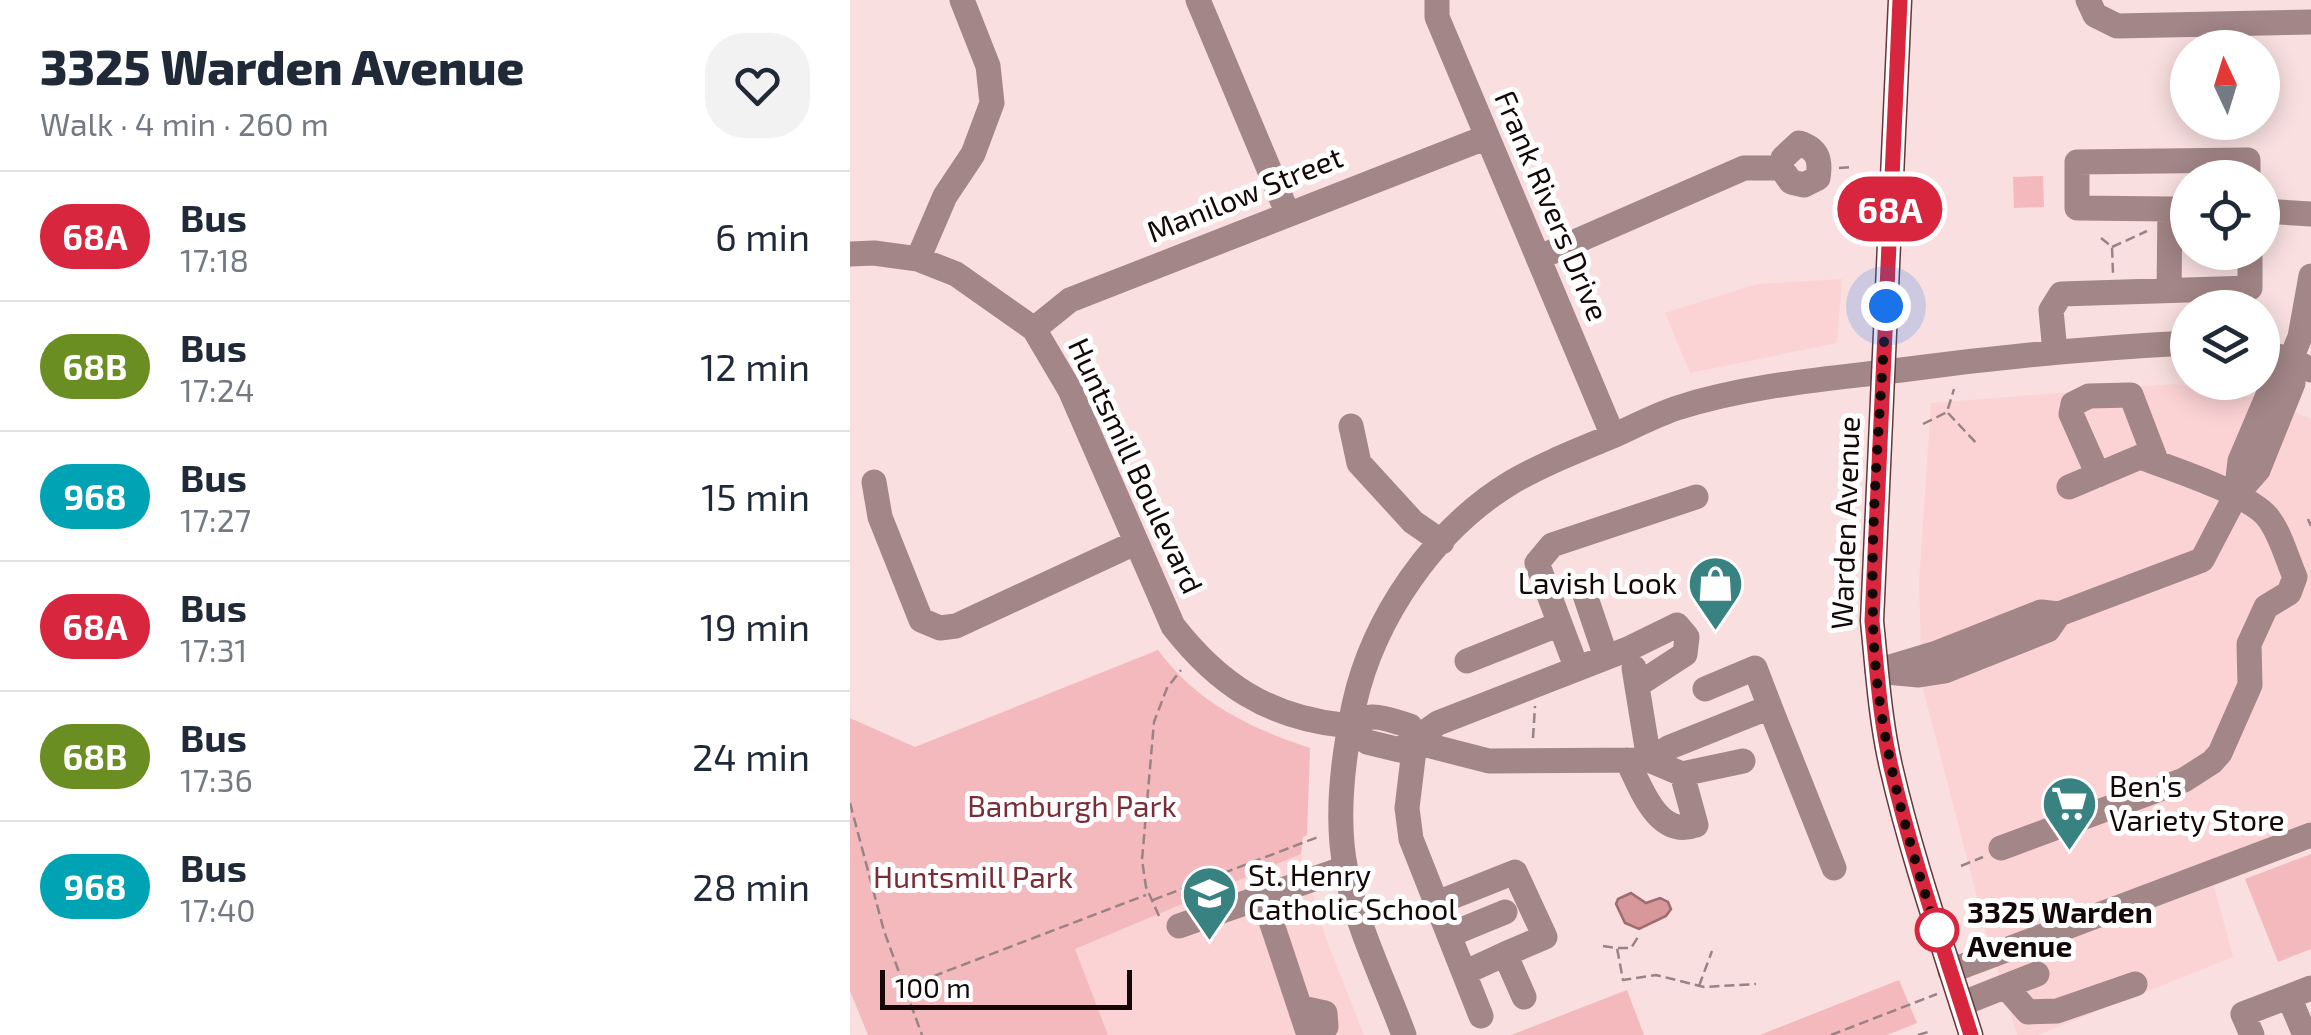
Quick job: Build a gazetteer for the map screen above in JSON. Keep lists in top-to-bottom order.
{
  "streets": {
    "main road": ["Warden Avenue"],
    "street": ["Manilow Street", "Frank Rivers Drive", "Huntsmill Boulevard"]
  },
  "crossings": [
    ["Manilow Street", "Frank Rivers Drive"],
    ["Manilow Street", "Huntsmill Boulevard"]
  ],
  "parks": ["Bamburgh Park", "Huntsmill Park"],
  "places": {
    "shop": ["Lavish Look"],
    "supermarket": ["Ben's Variety Store"],
    "other": ["3325 Warden Avenue"],
    "school or university": ["St. Henry Catholic School"]
  },
  "lines": ["bus line 68A"],
  "scale_bar": "100 m",
  "north": "top",
  "page": {
    "heading": ["3325 Warden Avenue", "Walk · 4 min · 260 m"],
    "on_map": "68A",
    "list": [
      {
        "mark": "68A",
        "name": "Bus",
        "note": "17:18",
        "value": "6 min"
      },
      {
        "mark": "68B",
        "name": "Bus",
        "note": "17:24",
        "value": "12 min"
      },
      {
        "mark": "968",
        "name": "Bus",
        "note": "17:27",
        "value": "15 min"
      },
      {
        "mark": "68A",
        "name": "Bus",
        "note": "17:31",
        "value": "19 min"
      },
      {
        "mark": "68B",
        "name": "Bus",
        "note": "17:36",
        "value": "24 min"
      },
      {
        "mark": "968",
        "name": "Bus",
        "note": "17:40",
        "value": "28 min"
      }
    ],
    "scale": "100 m"
  }
}
